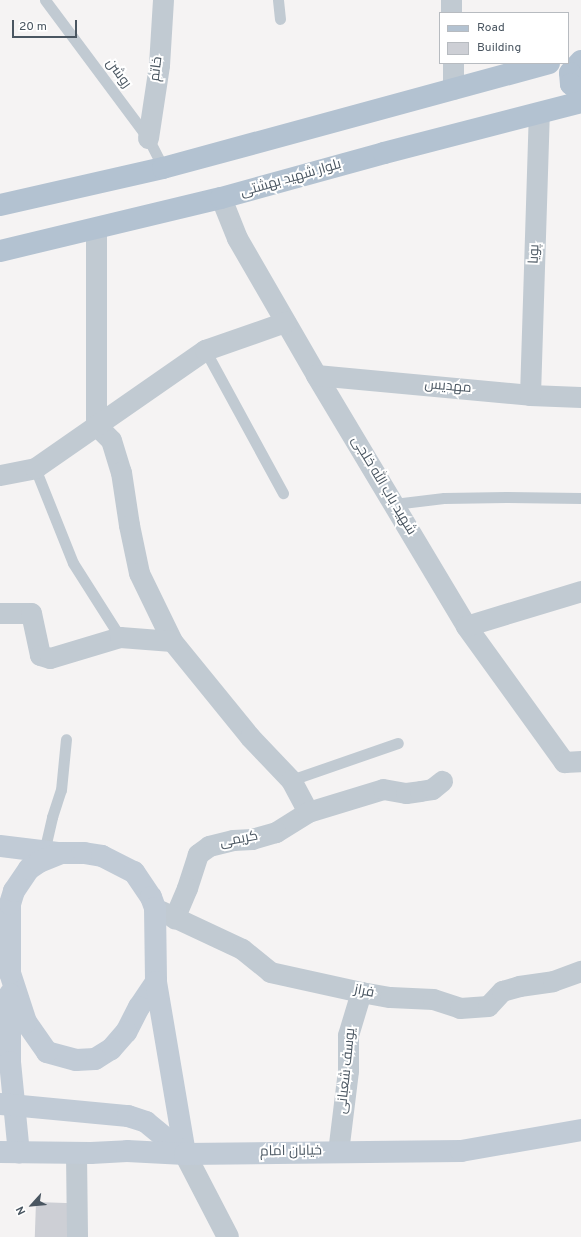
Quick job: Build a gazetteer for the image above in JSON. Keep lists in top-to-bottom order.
{
  "streets": {
    "main road": ["بلوار شهید بهشتی", "خیابان امام"],
    "street": [
      "خاتم",
      "پویا",
      "مهدیس",
      "شهید باب الله خلجی",
      "کریمی",
      "فراز",
      "یوسف شعبانی"
    ],
    "lane": ["روشن"]
  },
  "crossings": [
    ["خاتم", "روشن"],
    ["بلوار شهید بهشتی", "پویا"],
    ["بلوار شهید بهشتی", "شهید باب الله خلجی"],
    ["پویا", "مهدیس"],
    ["مهدیس", "شهید باب الله خلجی"],
    ["کریمی", "فراز"],
    ["فراز", "یوسف شعبانی"],
    ["یوسف شعبانی", "خیابان امام"]
  ],
  "legend": ["Road", "Building"],
  "scale_bar": "20 m",
  "north": "bottom left"
}
